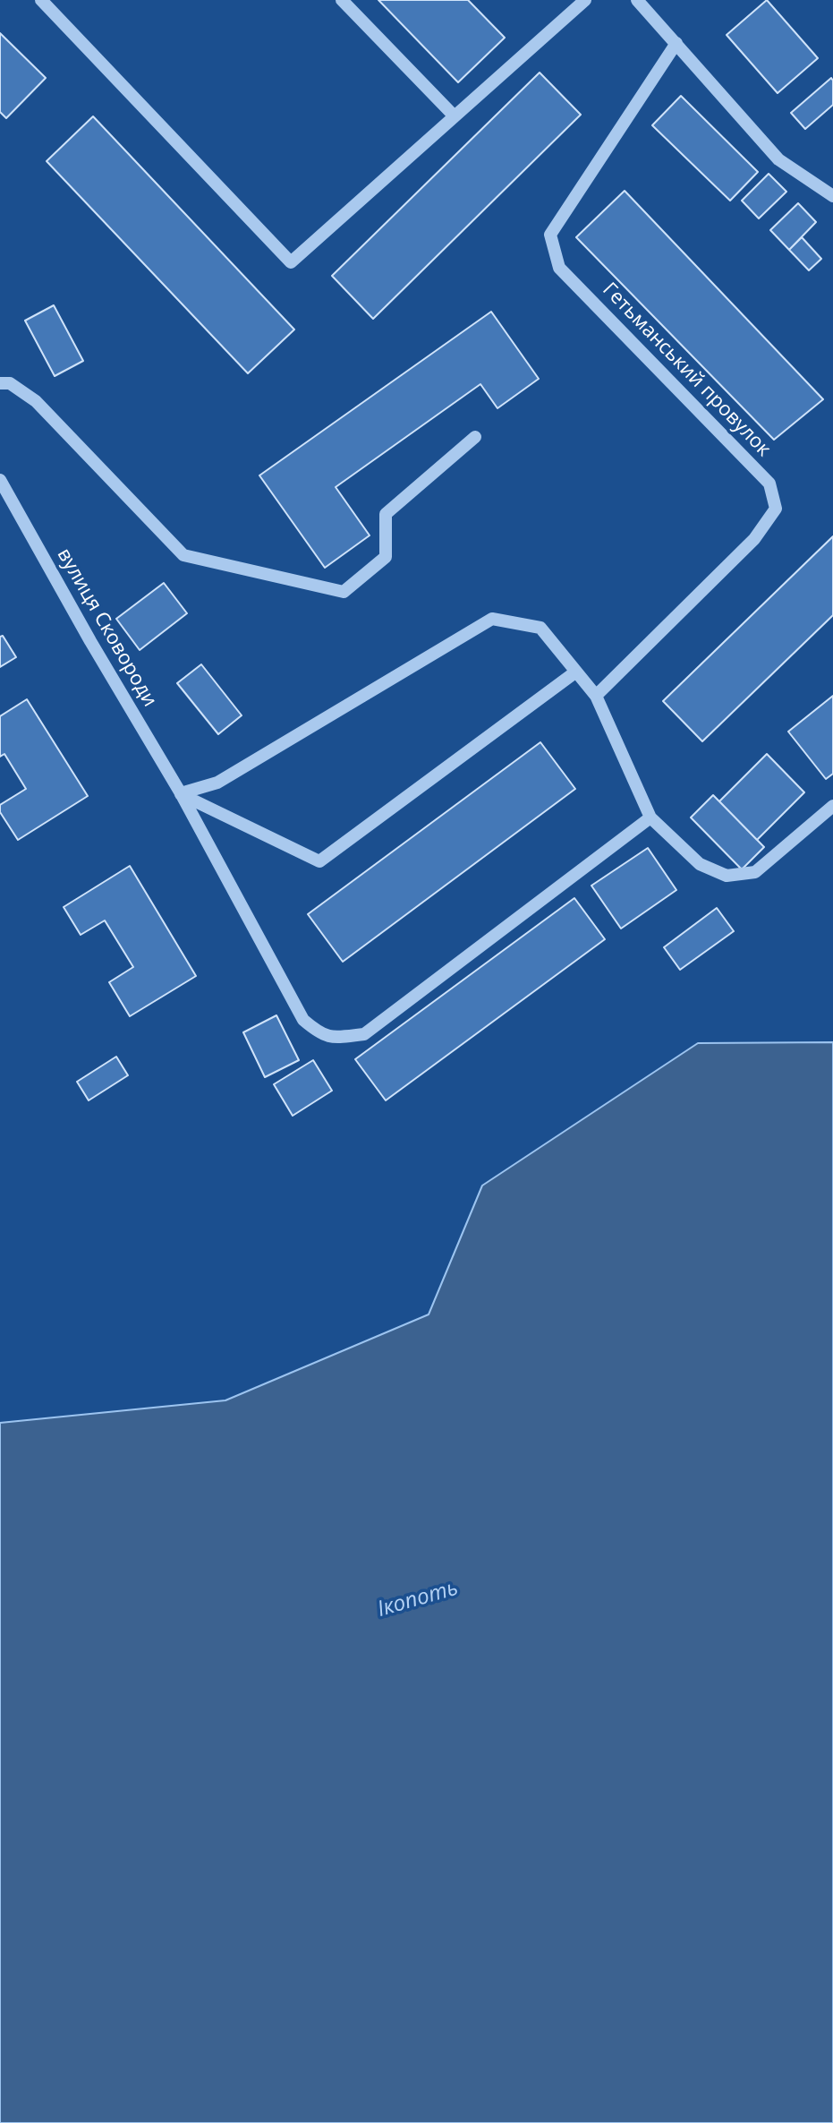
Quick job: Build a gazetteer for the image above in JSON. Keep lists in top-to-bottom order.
{
  "streets": {
    "street": ["Гетьманський провулок", "вулиця Сковороди"]
  },
  "water": ["Ікопоть"]
}
